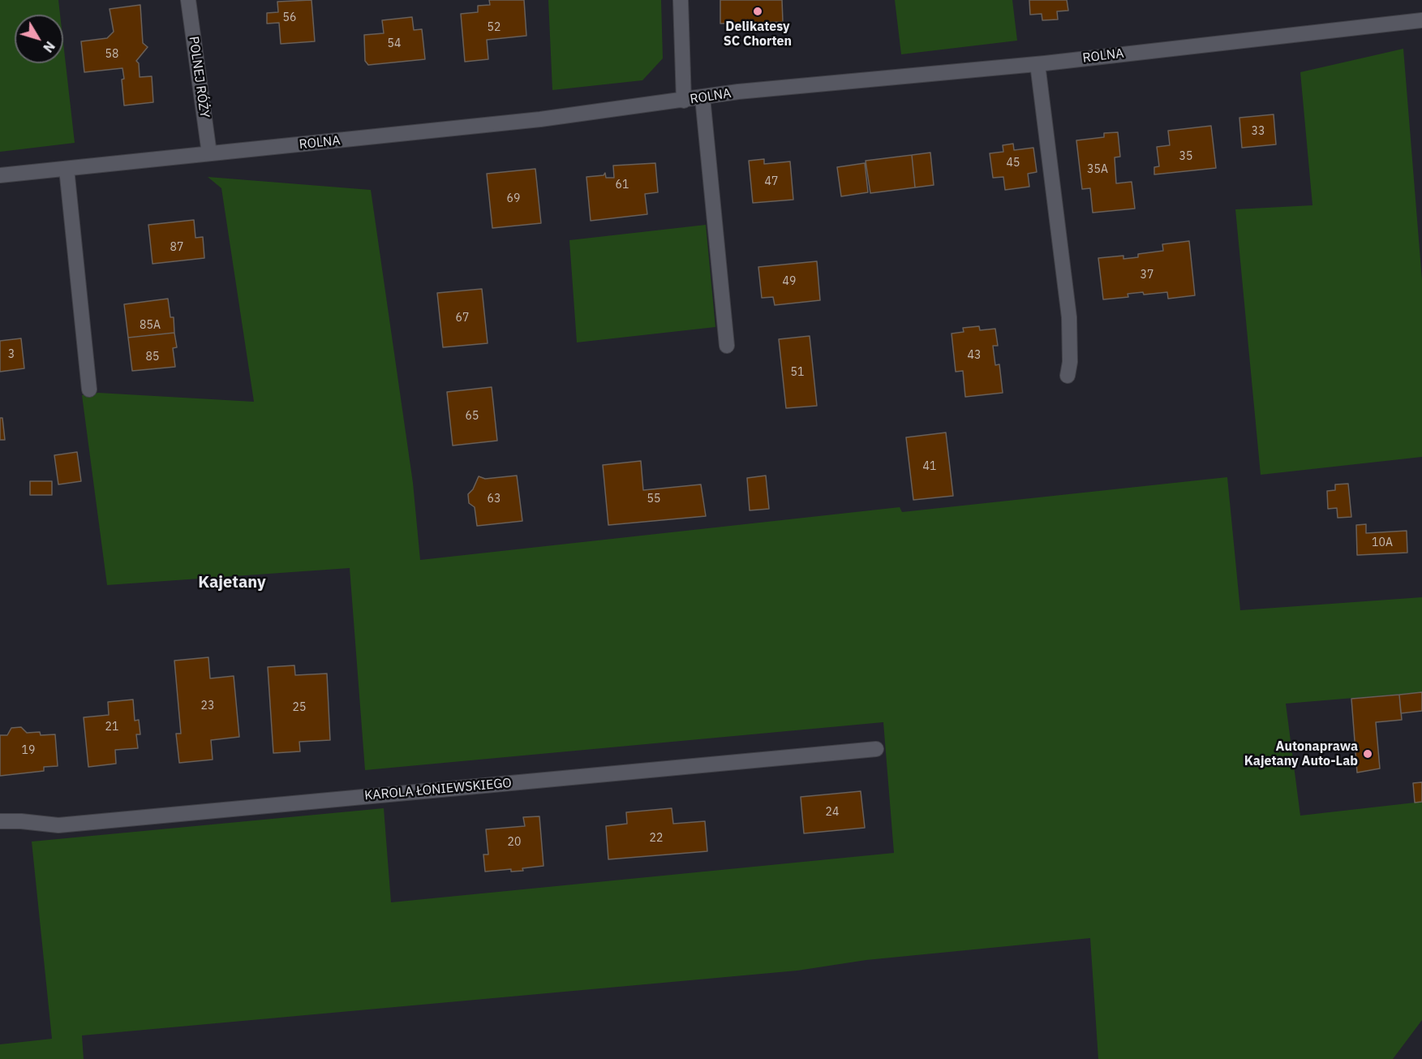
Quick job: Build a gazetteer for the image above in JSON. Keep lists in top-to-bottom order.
{
  "streets": {
    "street": ["ROLNA", "POLNEJ RÓŻY", "KAROLA ŁONIEWSKIEGO"]
  },
  "crossings": [
    ["ROLNA", "POLNEJ RÓŻY"]
  ],
  "districts": ["Kajetany"],
  "places": ["Delikatesy SC Chorten", "Autonaprawa Kajetany Auto-Lab"],
  "house_numbers": [
    "56",
    "52",
    "54",
    "58",
    "33",
    "35",
    "45",
    "35A",
    "47",
    "61",
    "69",
    "87",
    "37",
    "49",
    "67",
    "85A",
    "3",
    "43",
    "85",
    "51",
    "65",
    "41",
    "63",
    "55",
    "10A",
    "23",
    "25",
    "21",
    "19",
    "24",
    "22",
    "20"
  ],
  "north": "bottom right"
}
